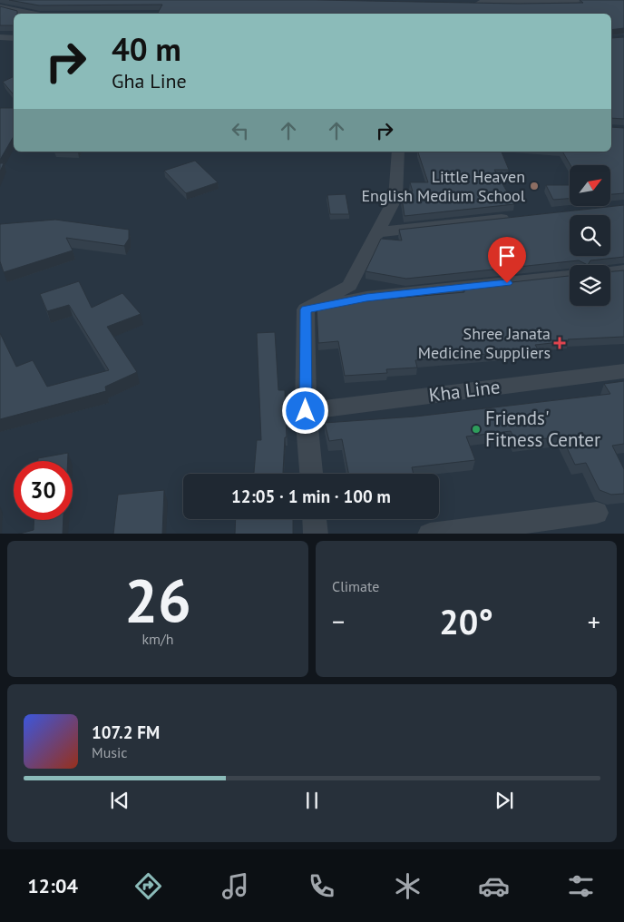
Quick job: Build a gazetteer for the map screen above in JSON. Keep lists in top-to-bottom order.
{
  "streets": {
    "street": ["Kha Line"]
  },
  "places": {
    "other": ["Little Heaven English Medium School", "Friends' Fitness Center"],
    "health": ["Shree Janata Medicine Suppliers"]
  },
  "north": "top right",
  "page": {
    "turn": ["40 m", "Gha Line"],
    "limit": "30",
    "trip": "12:05 · 1 min · 100 m",
    "tile": [
      ["26", "km/h"],
      "Climate"
    ],
    "heat": ["−", "20°", "+"],
    "song": ["107.2 FM", "Music"],
    "tabs": "12:04"
  }
}
